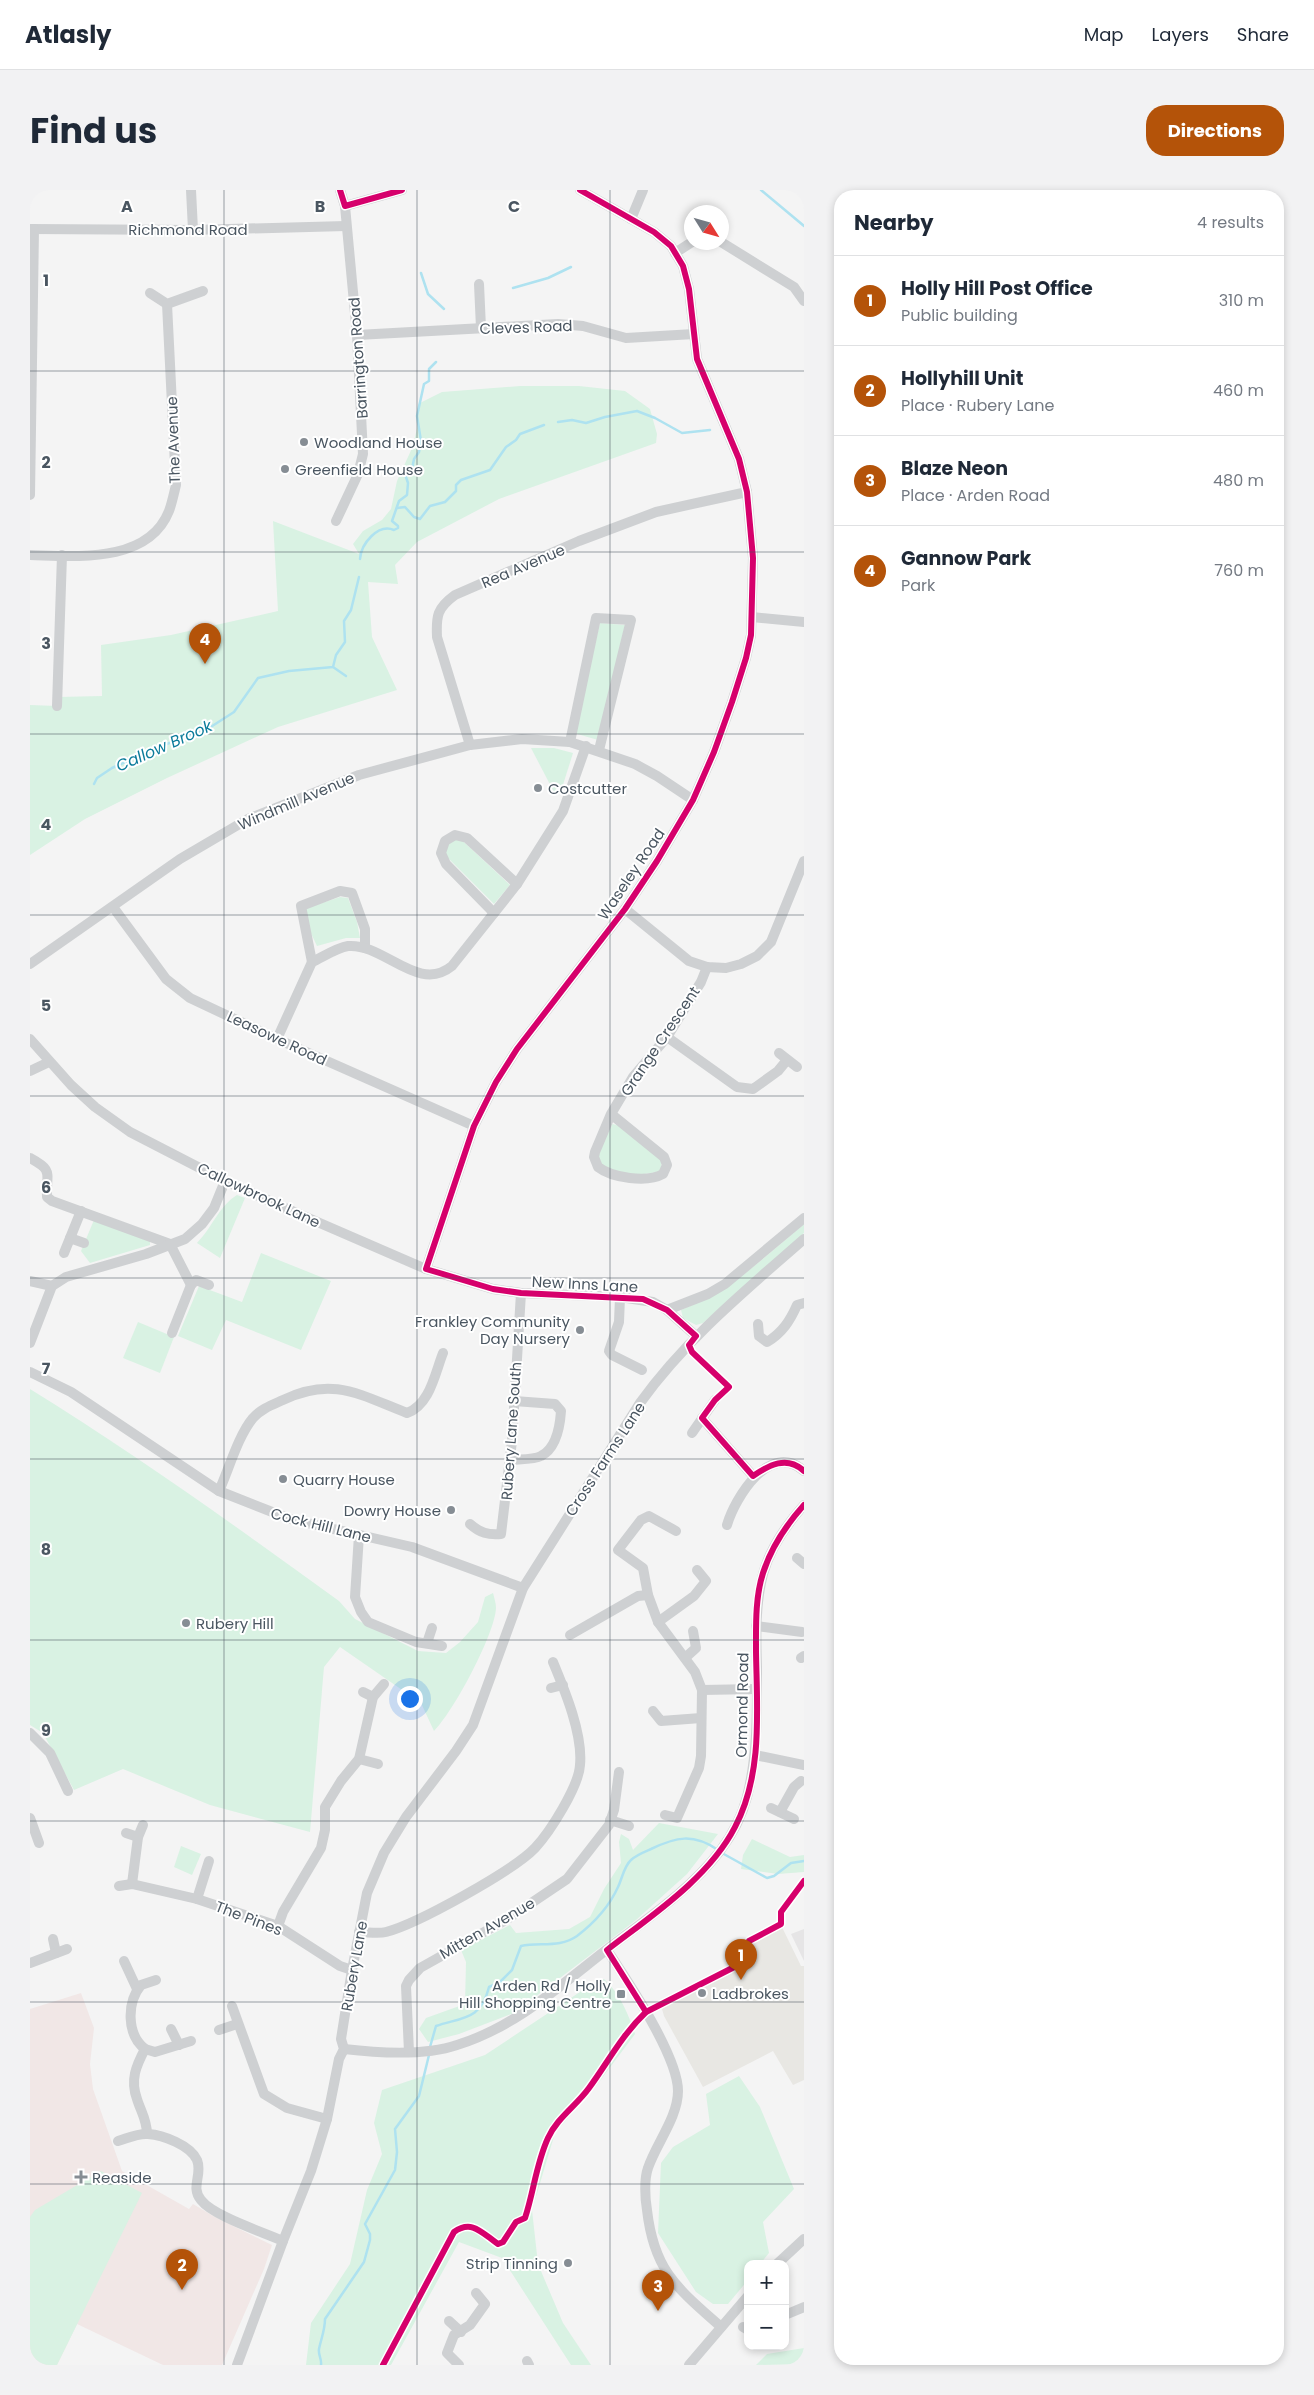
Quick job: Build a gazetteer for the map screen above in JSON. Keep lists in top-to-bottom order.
{
  "streets": {
    "street": [
      "Richmond Road",
      "Cleves Road",
      "Barrington Road",
      "The Avenue",
      "Rea Avenue",
      "Windmill Avenue",
      "Waseley Road",
      "Leasowe Road",
      "Grange Crescent",
      "Callowbrook Lane",
      "New Inns Lane",
      "Rubery Lane South",
      "Cross Farms Lane",
      "Cock Hill Lane",
      "Ormond Road",
      "The Pines",
      "Mitten Avenue",
      "Rubery Lane"
    ]
  },
  "crossings": [
    ["Richmond Road", "Barrington Road"],
    ["Cleves Road", "Barrington Road"],
    ["Cleves Road", "Waseley Road"],
    ["Rea Avenue", "Windmill Avenue"],
    ["Rea Avenue", "Waseley Road"],
    ["Windmill Avenue", "Waseley Road"],
    ["Windmill Avenue", "Leasowe Road"],
    ["Waseley Road", "Leasowe Road"],
    ["Waseley Road", "Callowbrook Lane"],
    ["Callowbrook Lane", "New Inns Lane"],
    ["Callowbrook Lane", "Rubery Lane South"],
    ["New Inns Lane", "Rubery Lane South"],
    ["New Inns Lane", "Cross Farms Lane"],
    ["Cross Farms Lane", "Cock Hill Lane"],
    ["Cross Farms Lane", "Rubery Lane"],
    ["Cock Hill Lane", "Rubery Lane"],
    ["Ormond Road", "Mitten Avenue"],
    ["Ormond Road", "Rubery Lane"],
    ["The Pines", "Rubery Lane"]
  ],
  "water": ["Callow Brook"],
  "places": {
    "other": [
      "Woodland House",
      "Greenfield House",
      "Costcutter",
      "Frankley Community Day Nursery",
      "Quarry House",
      "Dowry House",
      "Rubery Hill",
      "Ladbrokes",
      "Strip Tinning"
    ],
    "transit": ["Arden Rd / Holly Hill Shopping Centre"],
    "health": ["Reaside"]
  },
  "north": "bottom right",
  "page": {
    "header": "Atlasly",
    "nav": ["Map", "Layers", "Share"],
    "title": "Find us",
    "buttons": "Directions",
    "heading": ["Nearby", "4 results"],
    "list": [
      {
        "mark": "1",
        "name": "Holly Hill Post Office",
        "note": "Public building",
        "value": "310 m"
      },
      {
        "mark": "2",
        "name": "Hollyhill Unit",
        "note": "Place · Rubery Lane",
        "value": "460 m"
      },
      {
        "mark": "3",
        "name": "Blaze Neon",
        "note": "Place · Arden Road",
        "value": "480 m"
      },
      {
        "mark": "4",
        "name": "Gannow Park",
        "note": "Park",
        "value": "760 m"
      }
    ],
    "pins": [
      "4",
      "1",
      "2",
      "3"
    ],
    "map_buttons": ["+", "−"]
  },
  "grid": {
    "columns": ["A", "B", "C"],
    "rows": [
      "1",
      "2",
      "3",
      "4",
      "5",
      "6",
      "7",
      "8",
      "9"
    ]
  }
}
